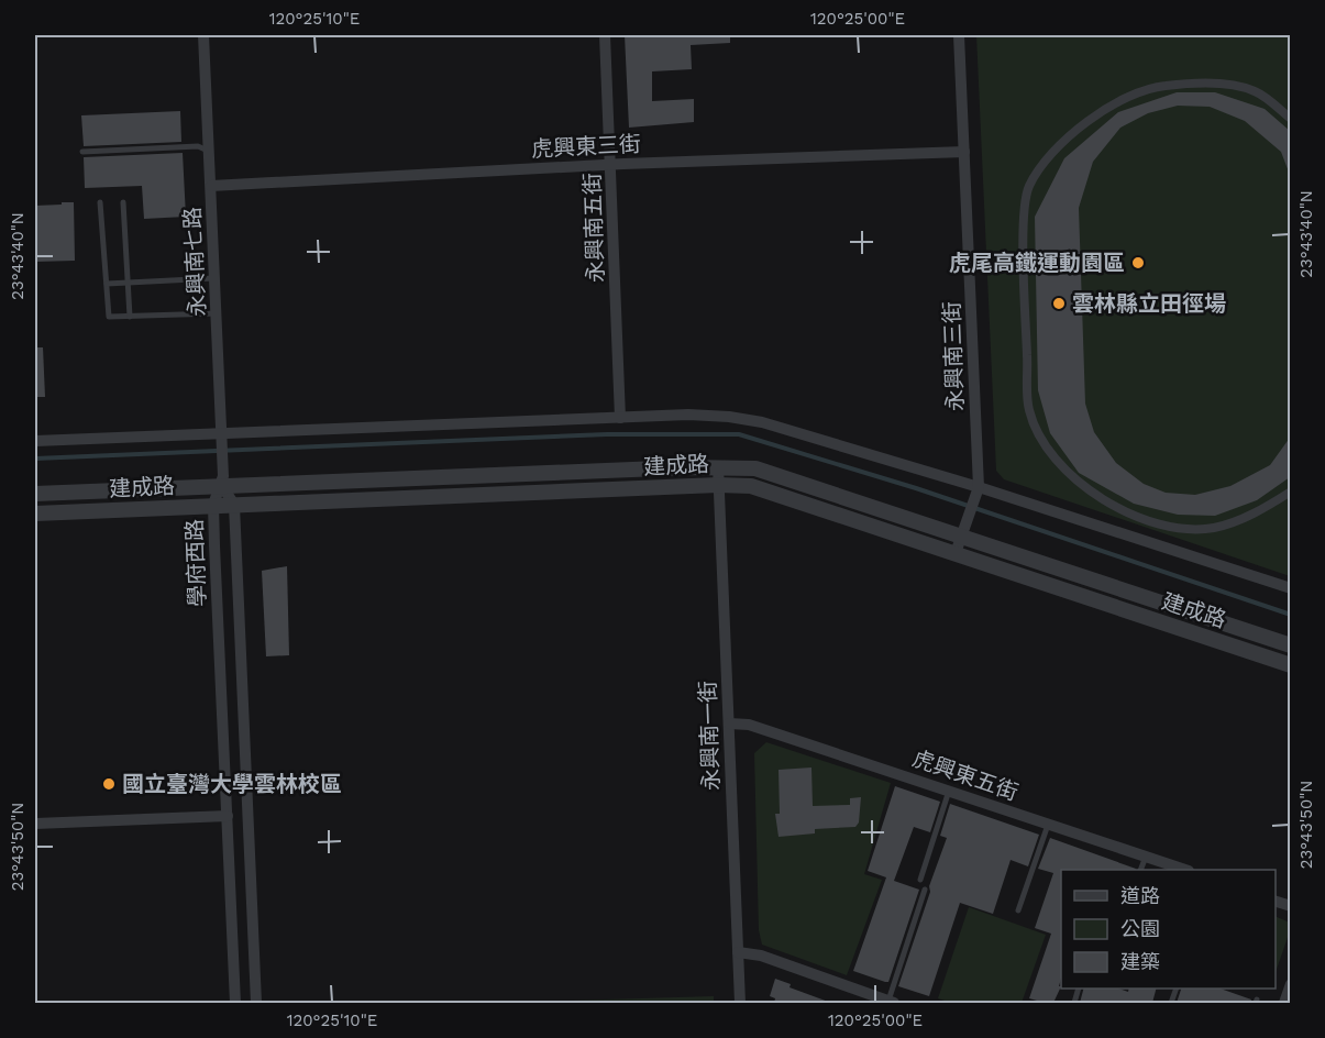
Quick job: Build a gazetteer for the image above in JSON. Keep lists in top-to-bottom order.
{
  "streets": {
    "street": [
      "虎興東三街",
      "永興南五街",
      "永興南七路",
      "永興南三街",
      "建成路",
      "學府西路",
      "永興南一街",
      "虎興東五街"
    ]
  },
  "crossings": [
    ["虎興東三街", "永興南五街"],
    ["虎興東三街", "永興南七路"],
    ["虎興東三街", "永興南三街"],
    ["永興南七路", "建成路"],
    ["永興南七路", "學府西路"],
    ["永興南三街", "建成路"],
    ["建成路", "學府西路"],
    ["建成路", "永興南一街"],
    ["永興南一街", "虎興東五街"]
  ],
  "places": ["虎尾高鐵運動園區", "雲林縣立田徑場", "國立臺灣大學雲林校區"],
  "legend": ["道路", "公園", "建築"],
  "coordinates": [
    "120°25'10\"E",
    "120°25'00\"E",
    "23°43'40\"N",
    "23°43'50\"N"
  ]
}
